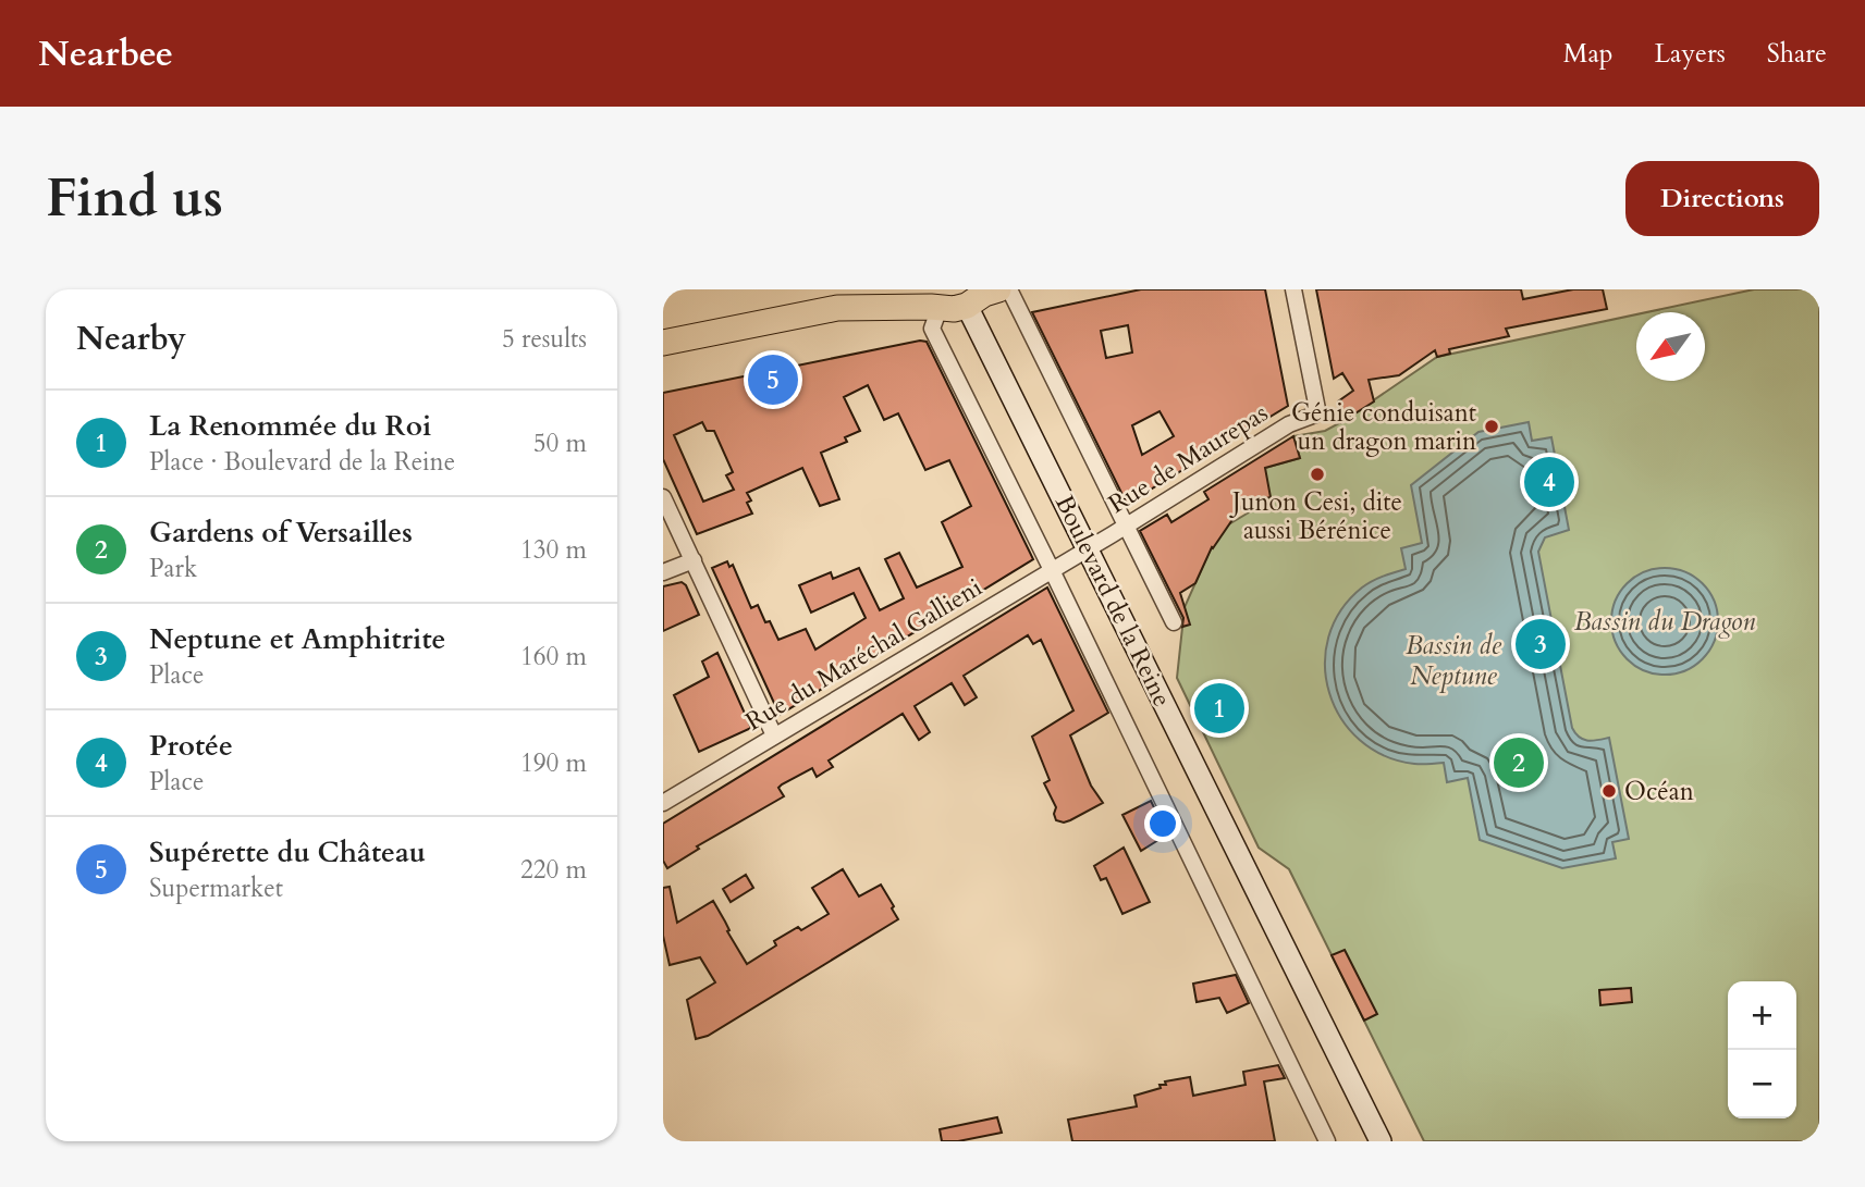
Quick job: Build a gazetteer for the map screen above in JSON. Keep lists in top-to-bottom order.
{
  "streets": {
    "street": ["Rue de Maurepas", "Boulevard de la Reine", "Rue du Maréchal Gallieni"]
  },
  "crossings": [
    ["Rue de Maurepas", "Boulevard de la Reine"],
    ["Rue de Maurepas", "Rue du Maréchal Gallieni"],
    ["Boulevard de la Reine", "Rue du Maréchal Gallieni"]
  ],
  "water": ["Bassin du Dragon", "Bassin de Neptune"],
  "places": ["Génie conduisant un dragon marin", "Junon Cesi, dite aussi Bérénice", "Océan"],
  "north": "bottom left",
  "page": {
    "header": "Nearbee",
    "nav": ["Map", "Layers", "Share"],
    "buttons": "Directions",
    "title": "Find us",
    "heading": ["Nearby", "5 results"],
    "pins": [
      "5",
      "4",
      "3",
      "1",
      "2"
    ],
    "list": [
      {
        "mark": "1",
        "name": "La Renommée du Roi",
        "note": "Place · Boulevard de la Reine",
        "value": "50 m"
      },
      {
        "mark": "2",
        "name": "Gardens of Versailles",
        "note": "Park",
        "value": "130 m"
      },
      {
        "mark": "3",
        "name": "Neptune et Amphitrite",
        "note": "Place",
        "value": "160 m"
      },
      {
        "mark": "4",
        "name": "Protée",
        "note": "Place",
        "value": "190 m"
      },
      {
        "mark": "5",
        "name": "Supérette du Château",
        "note": "Supermarket",
        "value": "220 m"
      }
    ],
    "map_buttons": ["+", "−"]
  }
}
